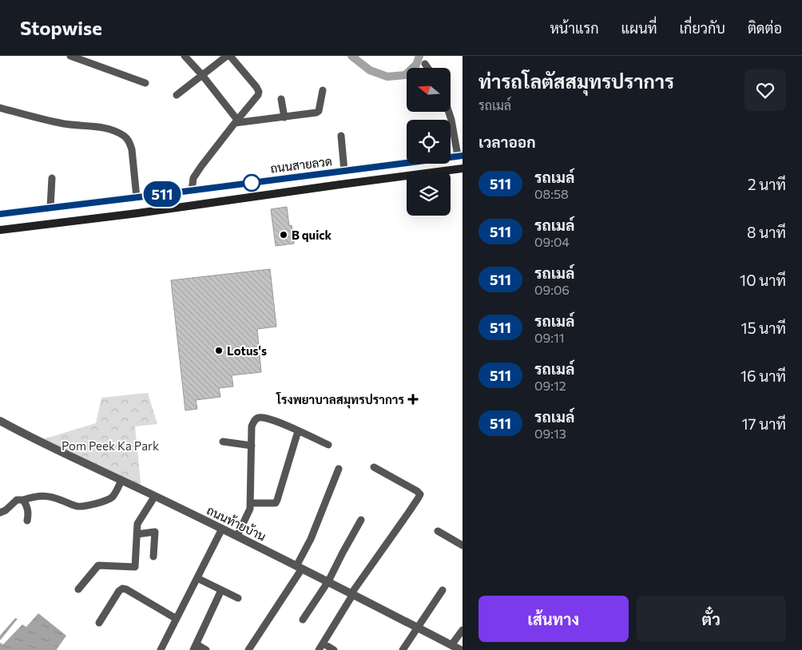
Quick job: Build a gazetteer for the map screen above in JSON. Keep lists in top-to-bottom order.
{
  "streets": {
    "main road": ["ถนนสายลวด"],
    "street": ["ถนนท้ายบ้าน"]
  },
  "parks": ["Pom Peek Ka Park"],
  "places": {
    "other": ["B quick", "Lotus's"],
    "health": ["โรงพยาบาลสมุทรปราการ"]
  },
  "lines": ["bus line 511"],
  "north": "left",
  "page": {
    "header": "Stopwise",
    "nav": [
      "หน้าแรก",
      "แผนที่",
      "เกี่ยวกับ",
      "ติดต่อ"
    ],
    "on_map": "511",
    "heading": [
      ["ท่ารถโลตัสสมุทรปราการ", "รถเมล์"],
      "เวลาออก"
    ],
    "list": [
      {
        "mark": "511",
        "name": "รถเมล์",
        "note": "08:58",
        "value": "2 นาที"
      },
      {
        "mark": "511",
        "name": "รถเมล์",
        "note": "09:04",
        "value": "8 นาที"
      },
      {
        "mark": "511",
        "name": "รถเมล์",
        "note": "09:06",
        "value": "10 นาที"
      },
      {
        "mark": "511",
        "name": "รถเมล์",
        "note": "09:11",
        "value": "15 นาที"
      },
      {
        "mark": "511",
        "name": "รถเมล์",
        "note": "09:12",
        "value": "16 นาที"
      },
      {
        "mark": "511",
        "name": "รถเมล์",
        "note": "09:13",
        "value": "17 นาที"
      }
    ],
    "buttons": ["เส้นทาง", "ตั๋ว"]
  }
}
